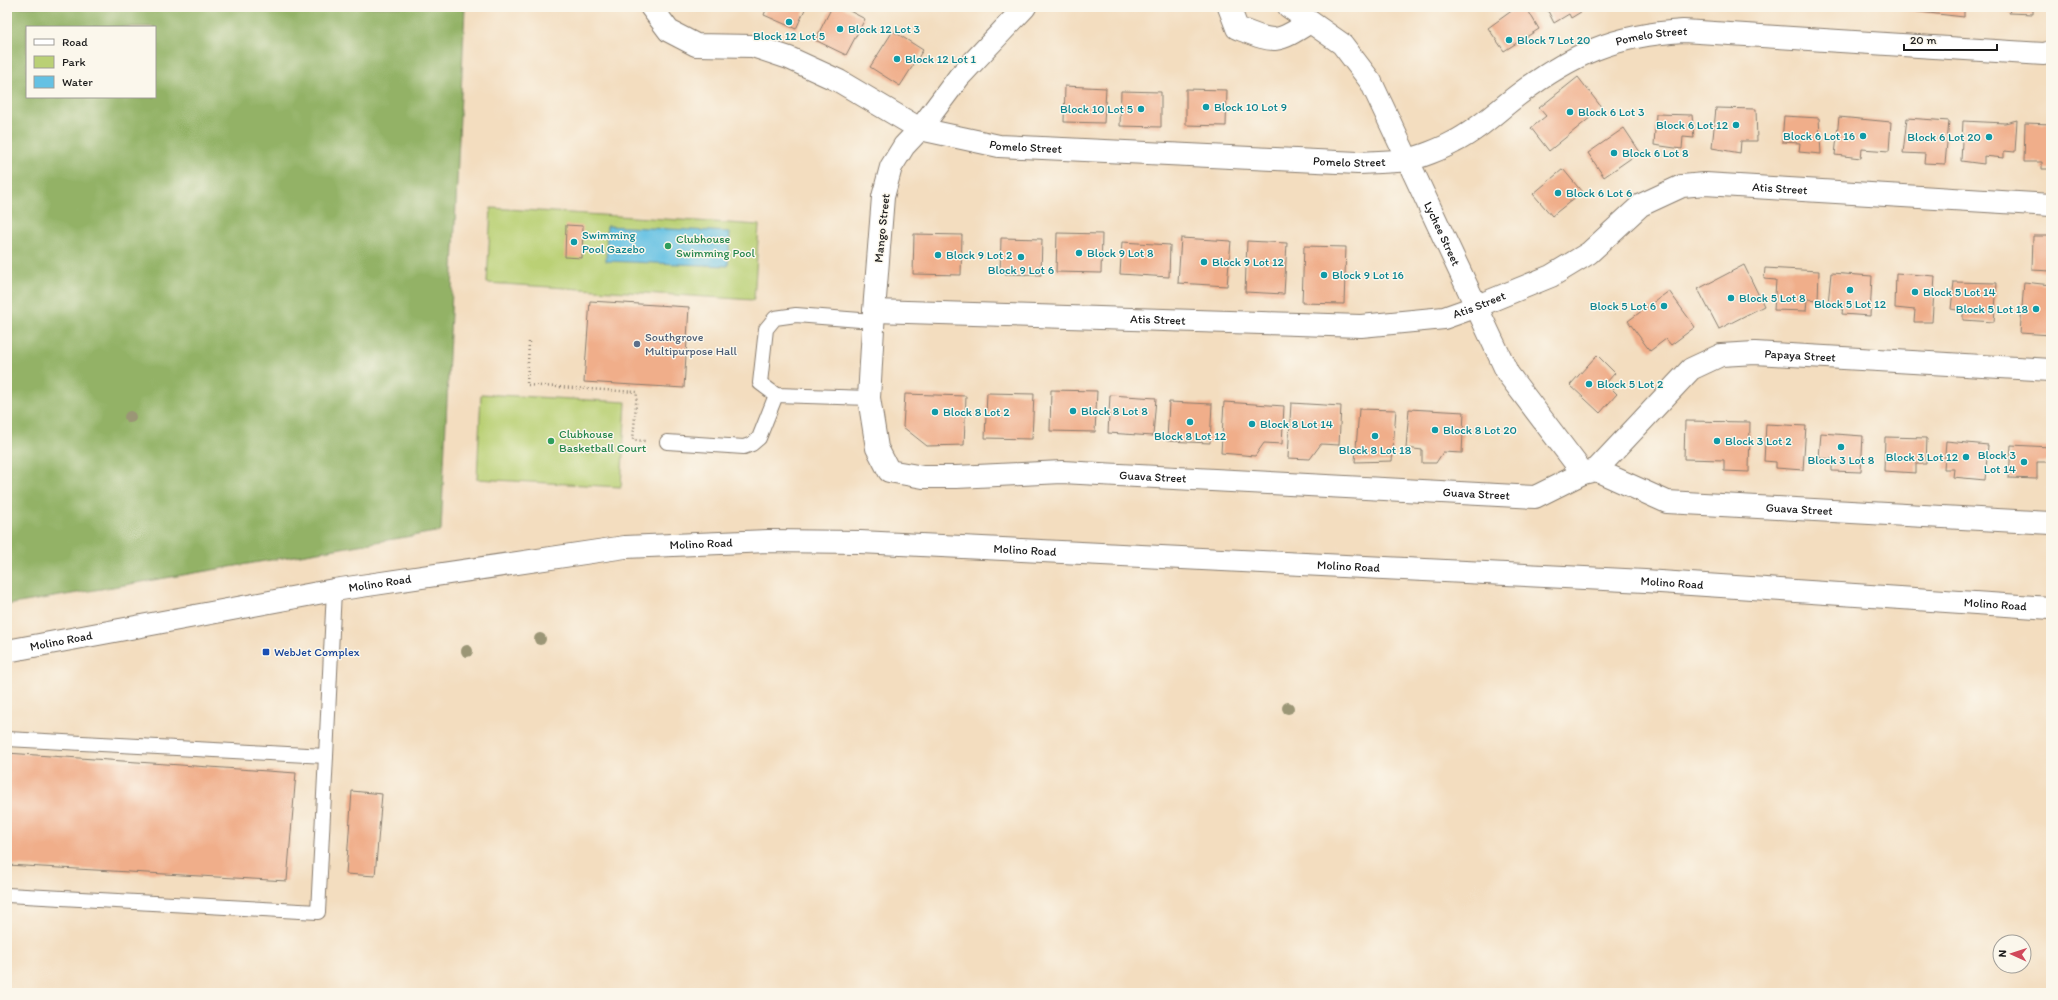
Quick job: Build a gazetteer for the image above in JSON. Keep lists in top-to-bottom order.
{
  "streets": {
    "street": [
      "Pomelo Street",
      "Atis Street",
      "Mango Street",
      "Lychee Street",
      "Papaya Street",
      "Guava Street",
      "Molino Road"
    ]
  },
  "crossings": [
    ["Pomelo Street", "Mango Street"],
    ["Pomelo Street", "Lychee Street"],
    ["Atis Street", "Mango Street"],
    ["Atis Street", "Lychee Street"],
    ["Mango Street", "Guava Street"],
    ["Lychee Street", "Papaya Street"],
    ["Lychee Street", "Guava Street"],
    ["Papaya Street", "Guava Street"]
  ],
  "places": {
    "other": [
      "Block 12 Lot 5",
      "Block 12 Lot 3",
      "Block 7 Lot 20",
      "Block 12 Lot 1",
      "Block 10 Lot 9",
      "Block 10 Lot 5",
      "Block 6 Lot 3",
      "Block 6 Lot 12",
      "Block 6 Lot 16",
      "Block 6 Lot 20",
      "Block 6 Lot 8",
      "Block 6 Lot 6",
      "Swimming Pool Gazebo",
      "Clubhouse Swimming Pool",
      "Block 9 Lot 8",
      "Block 9 Lot 2",
      "Block 9 Lot 6",
      "Block 9 Lot 12",
      "Block 9 Lot 16",
      "Block 5 Lot 12",
      "Block 5 Lot 14",
      "Block 5 Lot 8",
      "Block 5 Lot 6",
      "Block 5 Lot 18",
      "Southgrove Multipurpose Hall",
      "Block 5 Lot 2",
      "Block 8 Lot 8",
      "Block 8 Lot 2",
      "Block 8 Lot 12",
      "Block 8 Lot 14",
      "Block 8 Lot 20",
      "Block 8 Lot 18",
      "Clubhouse Basketball Court",
      "Block 3 Lot 2",
      "Block 3 Lot 8",
      "Block 3 Lot 12",
      "Block 3 Lot 14"
    ],
    "transit": ["WebJet Complex"]
  },
  "legend": ["Road", "Park", "Water"],
  "scale_bar": "20 m",
  "north": "left"
}
